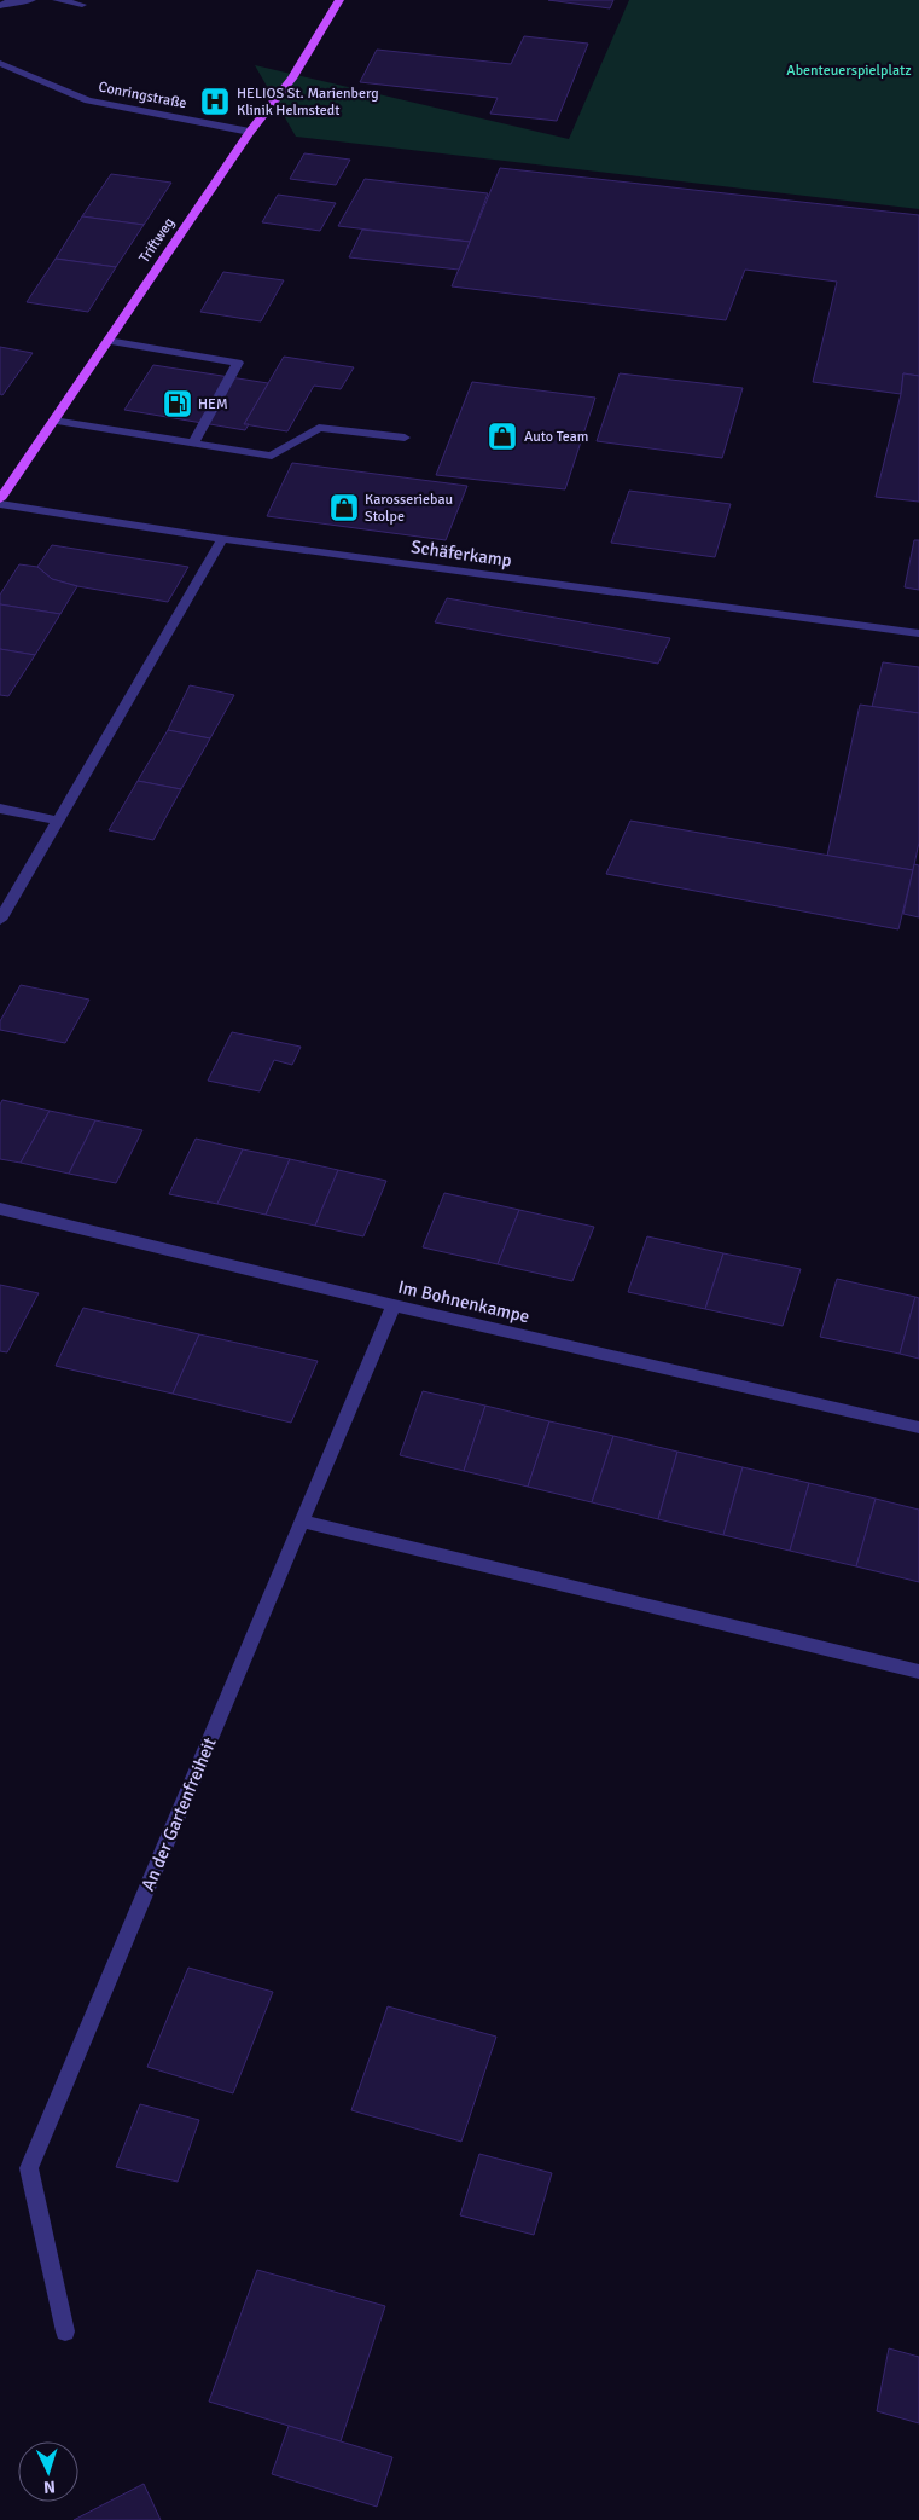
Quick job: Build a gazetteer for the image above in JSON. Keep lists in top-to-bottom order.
{
  "streets": {
    "main road": ["Triftweg"],
    "street": [
      "Conringstraße",
      "Schäferkamp",
      "Im Bohnenkampe",
      "An der Gartenfreiheit"
    ]
  },
  "crossings": [
    ["Conringstraße", "Triftweg"],
    ["Triftweg", "Schäferkamp"],
    ["Im Bohnenkampe", "An der Gartenfreiheit"]
  ],
  "parks": ["Abenteuerspielplatz"],
  "places": {
    "hospital": ["HELIOS St. Marienberg Klinik Helmstedt"],
    "fuel station": ["HEM"],
    "shop": ["Auto Team", "Karosseriebau Stolpe"]
  },
  "north": "bottom"
}
